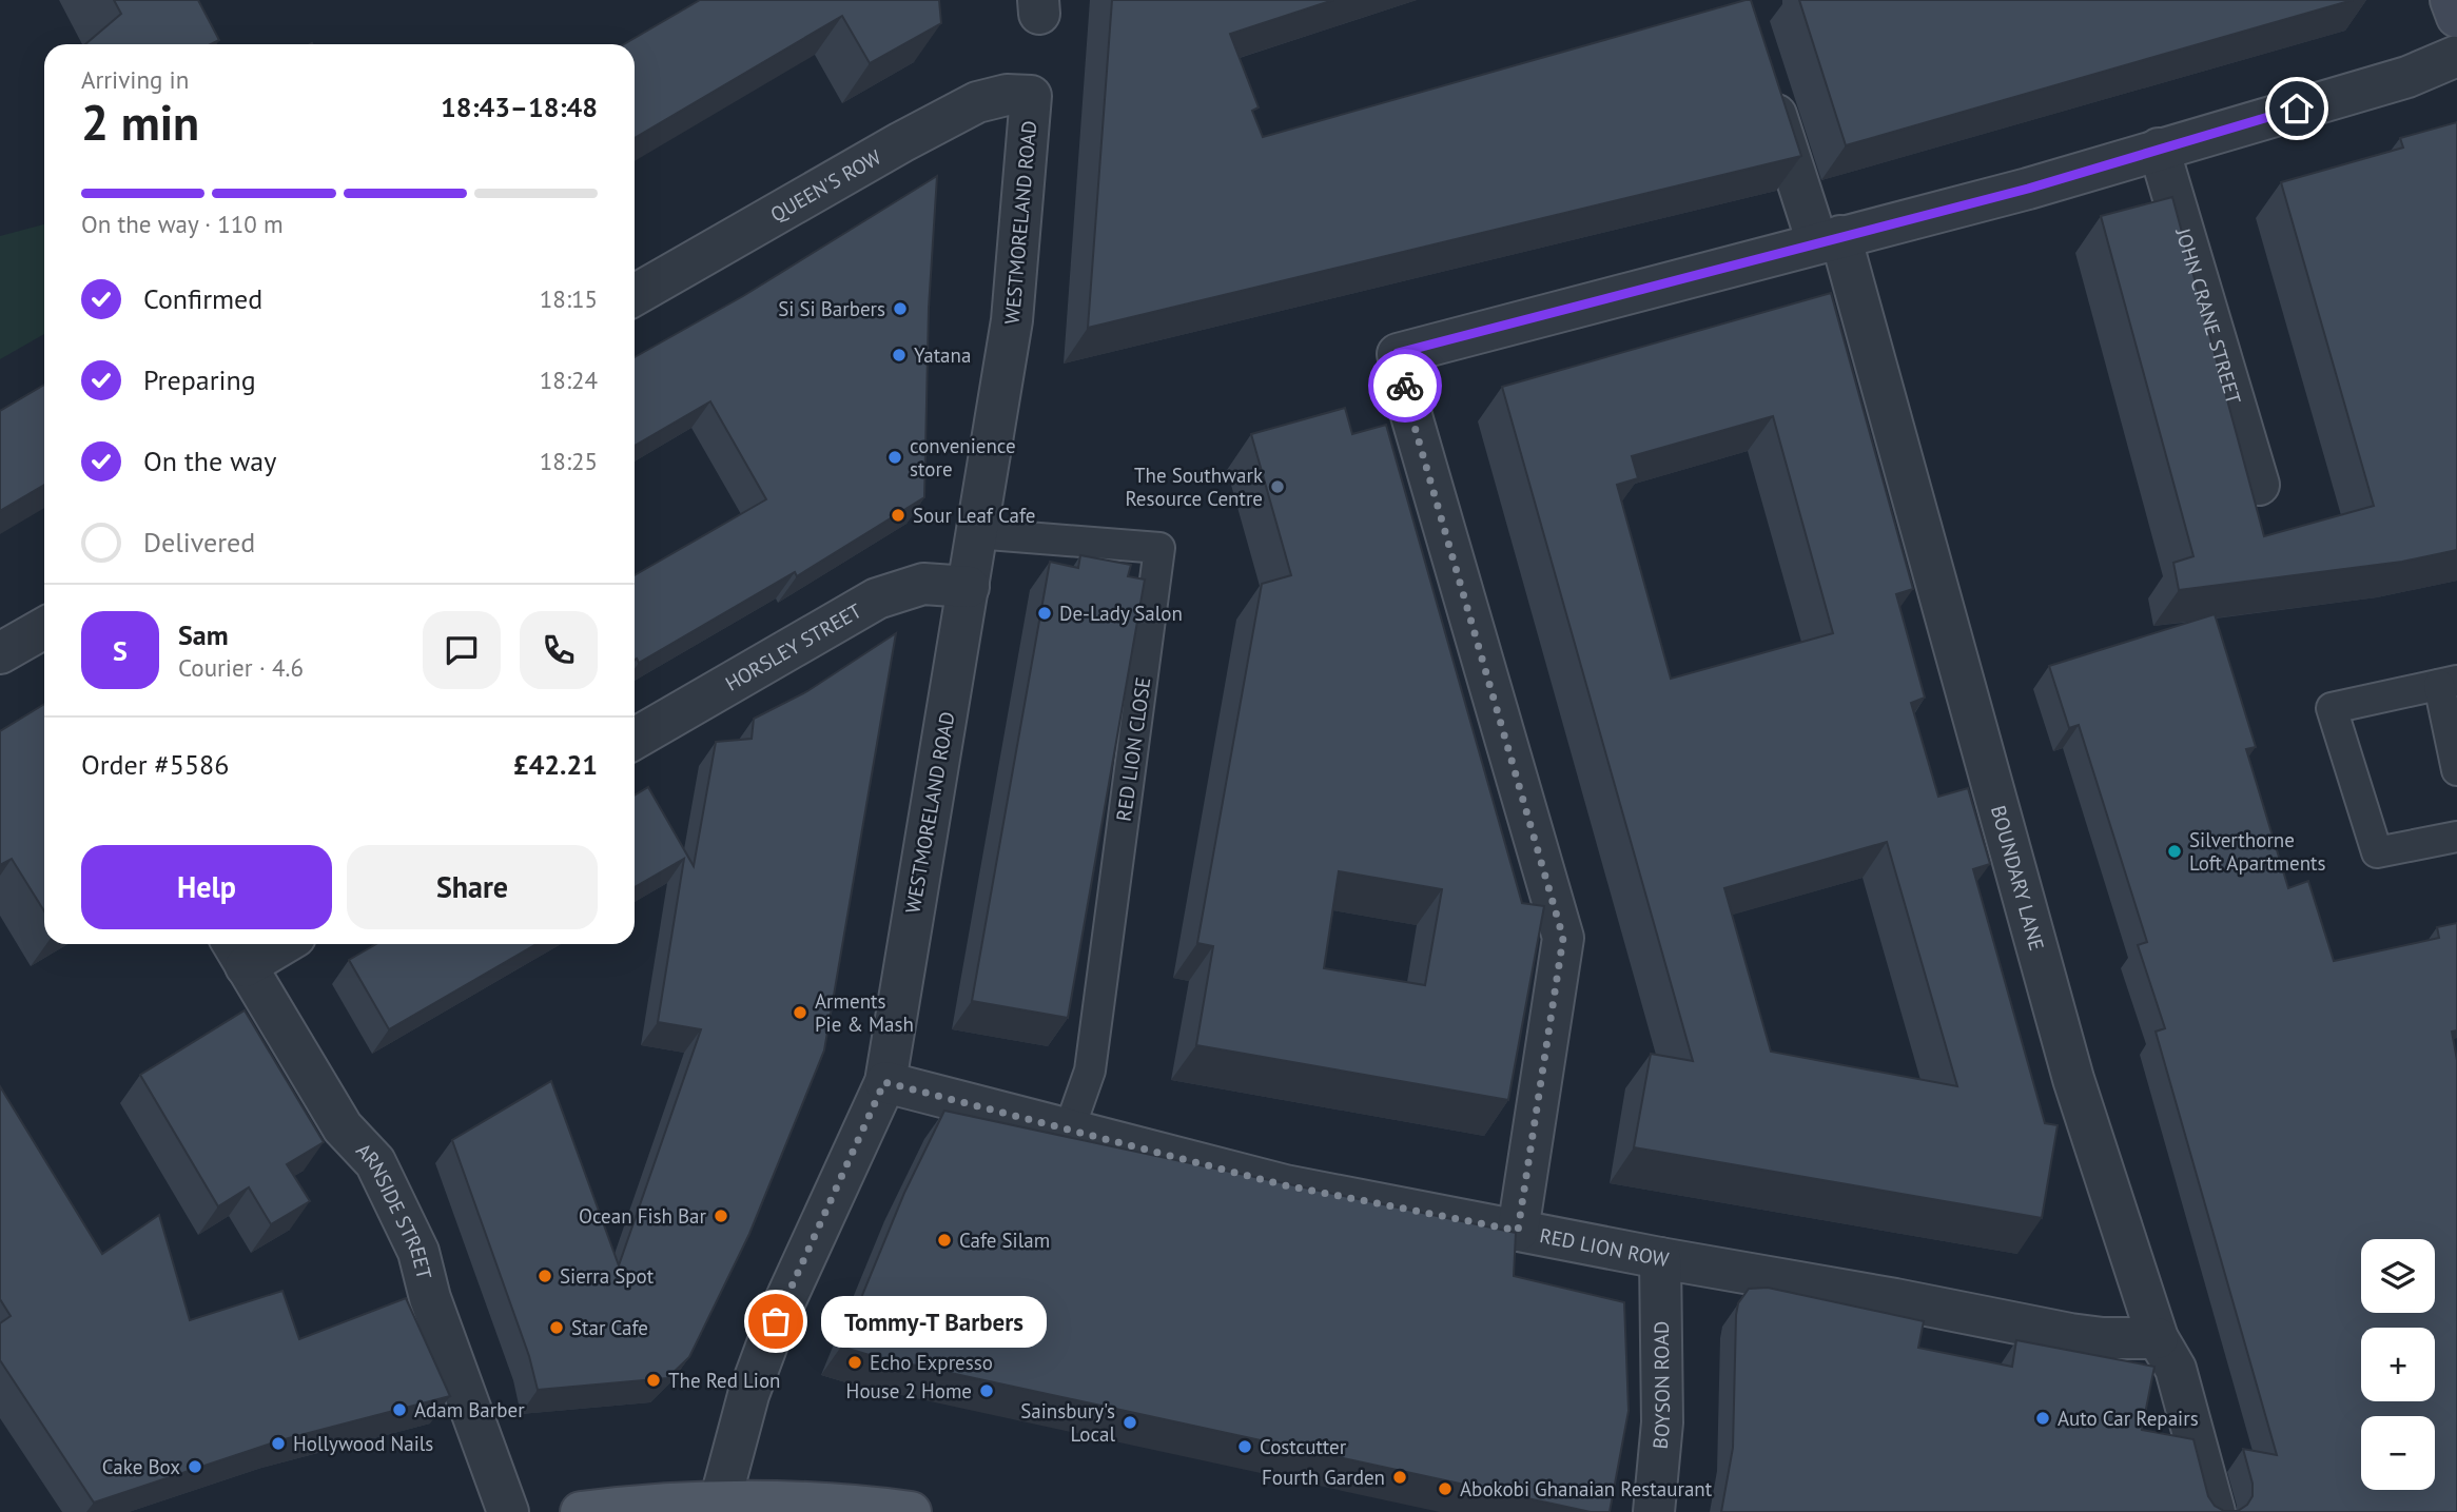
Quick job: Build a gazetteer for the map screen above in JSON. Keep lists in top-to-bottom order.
{
  "streets": {
    "street": [
      "QUEEN'S ROW",
      "WESTMORELAND ROAD",
      "JOHN CRANE STREET",
      "HORSLEY STREET",
      "BOUNDARY LANE",
      "ARNSIDE STREET",
      "RED LION ROW",
      "BOYSON ROAD"
    ],
    "lane": ["RED LION CLOSE"]
  },
  "crossings": [
    ["QUEEN'S ROW", "WESTMORELAND ROAD"],
    ["WESTMORELAND ROAD", "HORSLEY STREET"],
    ["WESTMORELAND ROAD", "RED LION CLOSE"],
    ["WESTMORELAND ROAD", "RED LION ROW"],
    ["RED LION CLOSE", "RED LION ROW"],
    ["BOUNDARY LANE", "RED LION ROW"],
    ["RED LION ROW", "BOYSON ROAD"]
  ],
  "places": [
    "Si Si Barbers",
    "Yatana",
    "convenience store",
    "The Southwark Resource Centre",
    "Sour Leaf Cafe",
    "De-Lady Salon",
    "Silverthorne Loft Apartments",
    "Arments Pie & Mash",
    "Ocean Fish Bar",
    "Cafe Silam",
    "Sierra Spot",
    "Tommy-T Barbers",
    "Star Cafe",
    "Echo Expresso",
    "The Red Lion",
    "House 2 Home",
    "Adam Barber",
    "Auto Car Repairs",
    "Sainsbury's Local",
    "Hollywood Nails",
    "Costcutter",
    "Cake Box",
    "Fourth Garden",
    "Abokobi Ghanaian Restaurant"
  ],
  "page": {
    "heading": ["2 min", "Arriving in", "18:43–18:48"],
    "panel": [
      "Sam",
      "Courier · 4.6",
      "Order #5586",
      "£42.21"
    ],
    "bar": "On the way · 110 m",
    "list": [
      ["Confirmed", "18:15"],
      ["Preparing", "18:24"],
      ["On the way", "18:25"],
      "Delivered"
    ],
    "round": "S",
    "buttons": ["Help", "Share"],
    "map_buttons": ["+", "−"],
    "bubble": "Tommy-T Barbers"
  }
}
